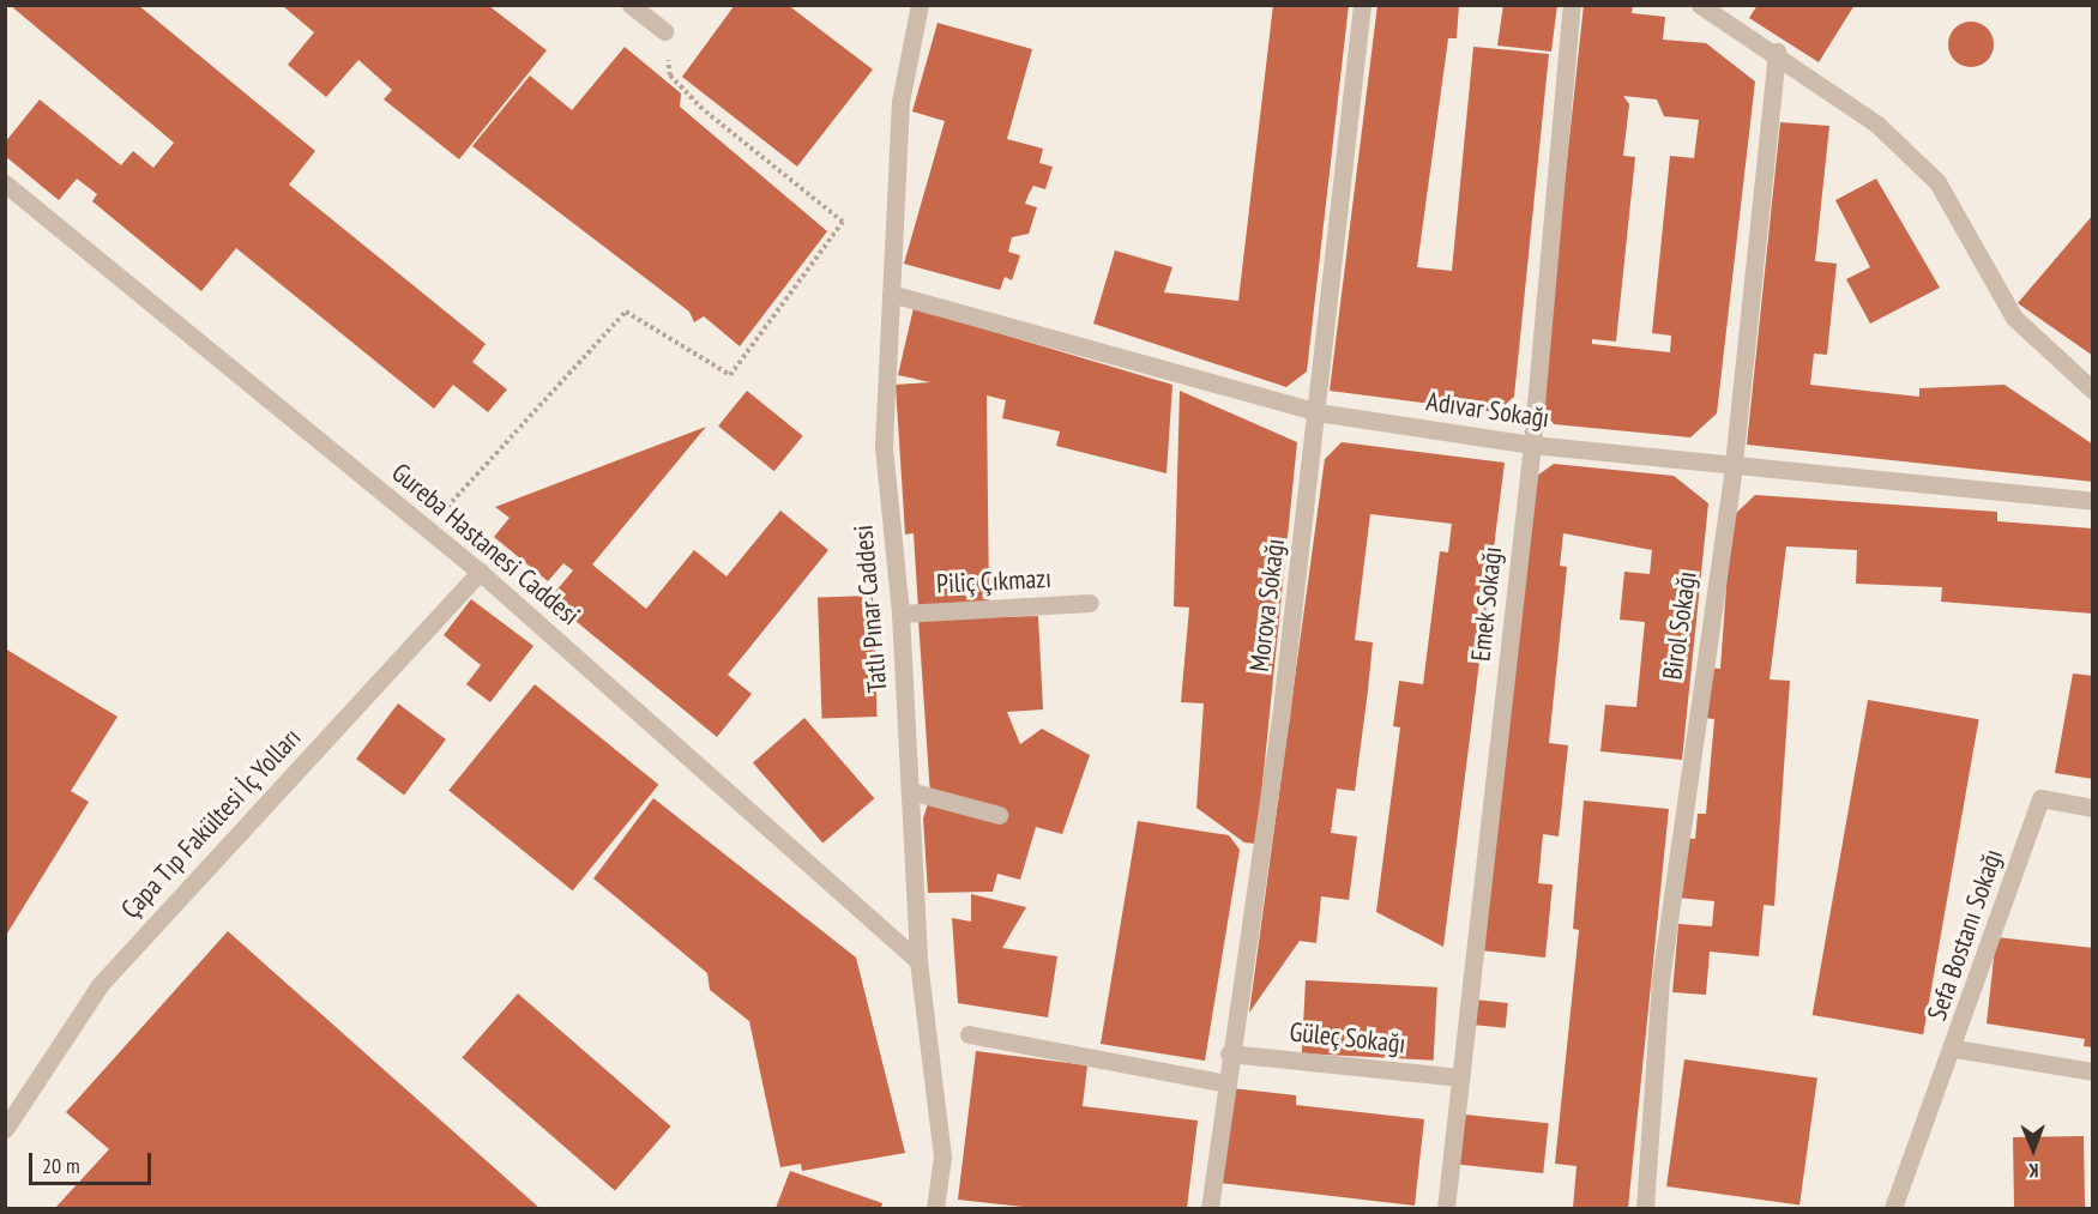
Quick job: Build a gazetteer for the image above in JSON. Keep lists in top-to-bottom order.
{
  "streets": {
    "street": [
      "Adıvar Sokağı",
      "Gureba Hastanesi Caddesi",
      "Piliç Çıkmazı",
      "Emek Sokağı",
      "Morova Sokağı",
      "Tatlı Pınar Caddesi",
      "Birol Sokağı",
      "Çapa Tıp Fakültesi İç Yolları",
      "Sefa Bostanı Sokağı",
      "Güleç Sokağı"
    ]
  },
  "crossings": [
    ["Adıvar Sokağı", "Emek Sokağı"],
    ["Adıvar Sokağı", "Morova Sokağı"],
    ["Adıvar Sokağı", "Tatlı Pınar Caddesi"],
    ["Adıvar Sokağı", "Birol Sokağı"],
    ["Gureba Hastanesi Caddesi", "Tatlı Pınar Caddesi"],
    ["Gureba Hastanesi Caddesi", "Çapa Tıp Fakültesi İç Yolları"],
    ["Piliç Çıkmazı", "Tatlı Pınar Caddesi"],
    ["Emek Sokağı", "Güleç Sokağı"],
    ["Morova Sokağı", "Güleç Sokağı"]
  ],
  "scale_bar": "20 m",
  "north": "bottom"
}
